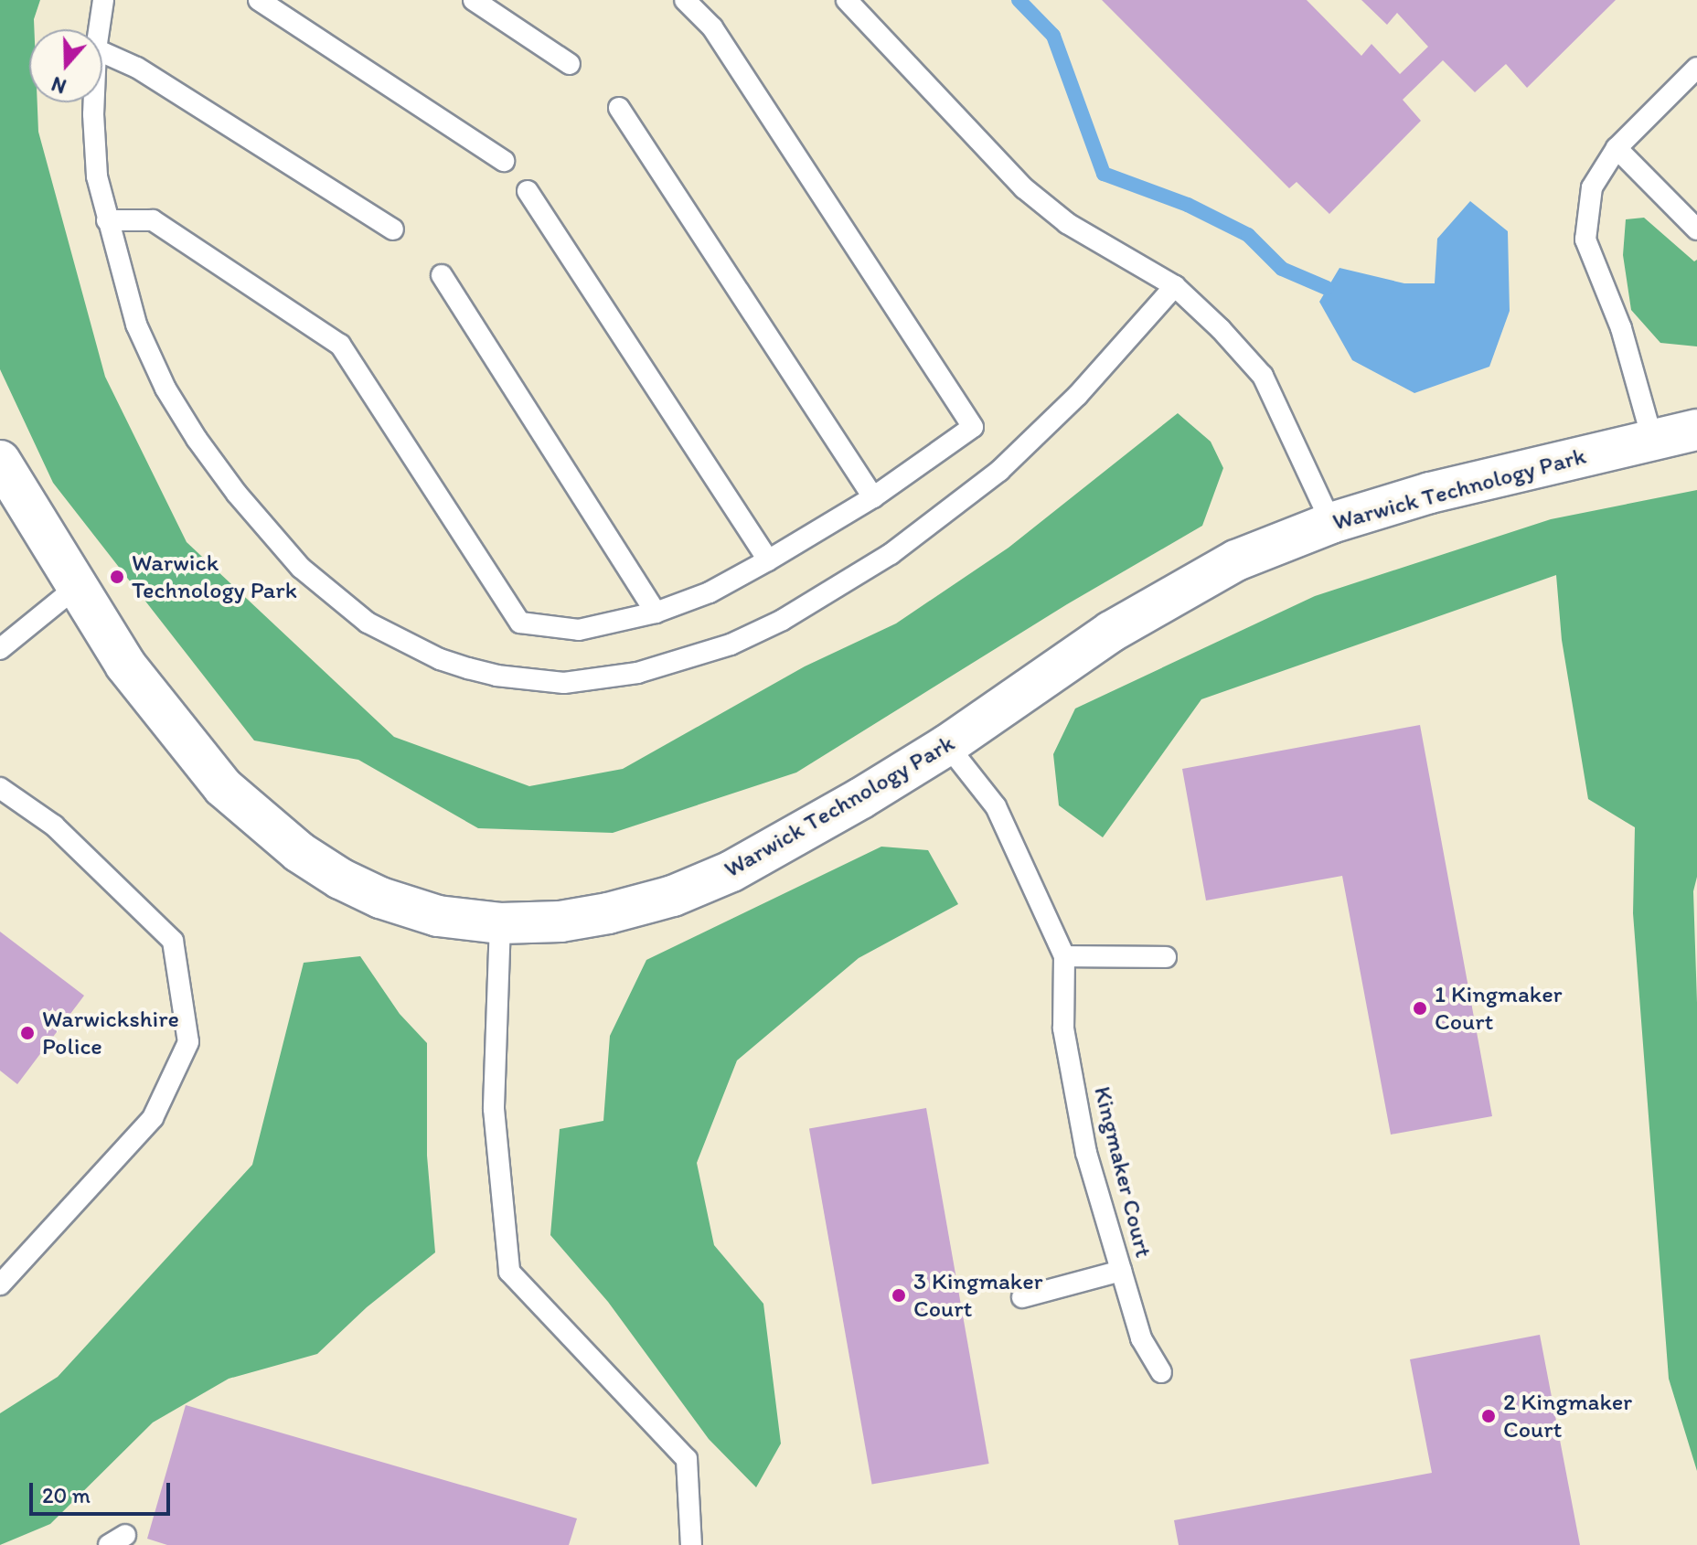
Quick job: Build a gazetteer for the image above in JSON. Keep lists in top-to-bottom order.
{
  "streets": {
    "street": ["Warwick Technology Park"],
    "lane": ["Kingmaker Court"]
  },
  "crossings": [
    ["Warwick Technology Park", "Kingmaker Court"]
  ],
  "places": [
    "Warwick Technology Park",
    "1 Kingmaker Court",
    "Warwickshire Police",
    "3 Kingmaker Court",
    "2 Kingmaker Court"
  ],
  "scale_bar": "20 m",
  "north": "bottom"
}
